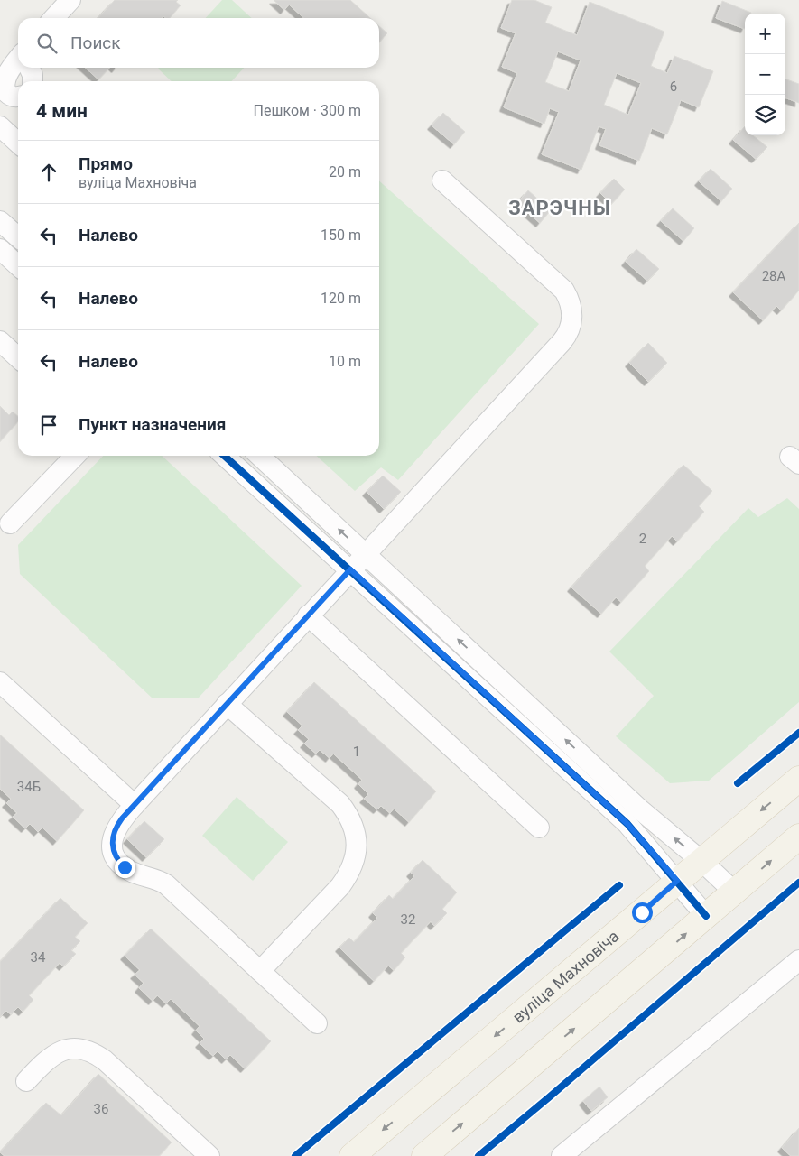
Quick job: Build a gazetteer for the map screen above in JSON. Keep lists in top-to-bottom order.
{
  "streets": {
    "main road": ["вуліца Махновіча"]
  },
  "districts": ["ЗАРЭЧНЫ"],
  "house_numbers": [
    "6",
    "28А",
    "2",
    "1",
    "34Б",
    "32",
    "34",
    "36"
  ],
  "page": {
    "map_buttons": ["+", "−"],
    "search": "Поиск",
    "heading": ["4 мин", "Пешком · 300 m"],
    "list": [
      ["Прямо", "вуліца Махновіча", "20 m"],
      ["Налево", "150 m"],
      ["Налево", "120 m"],
      ["Налево", "10 m"],
      "Пункт назначения"
    ]
  }
}
